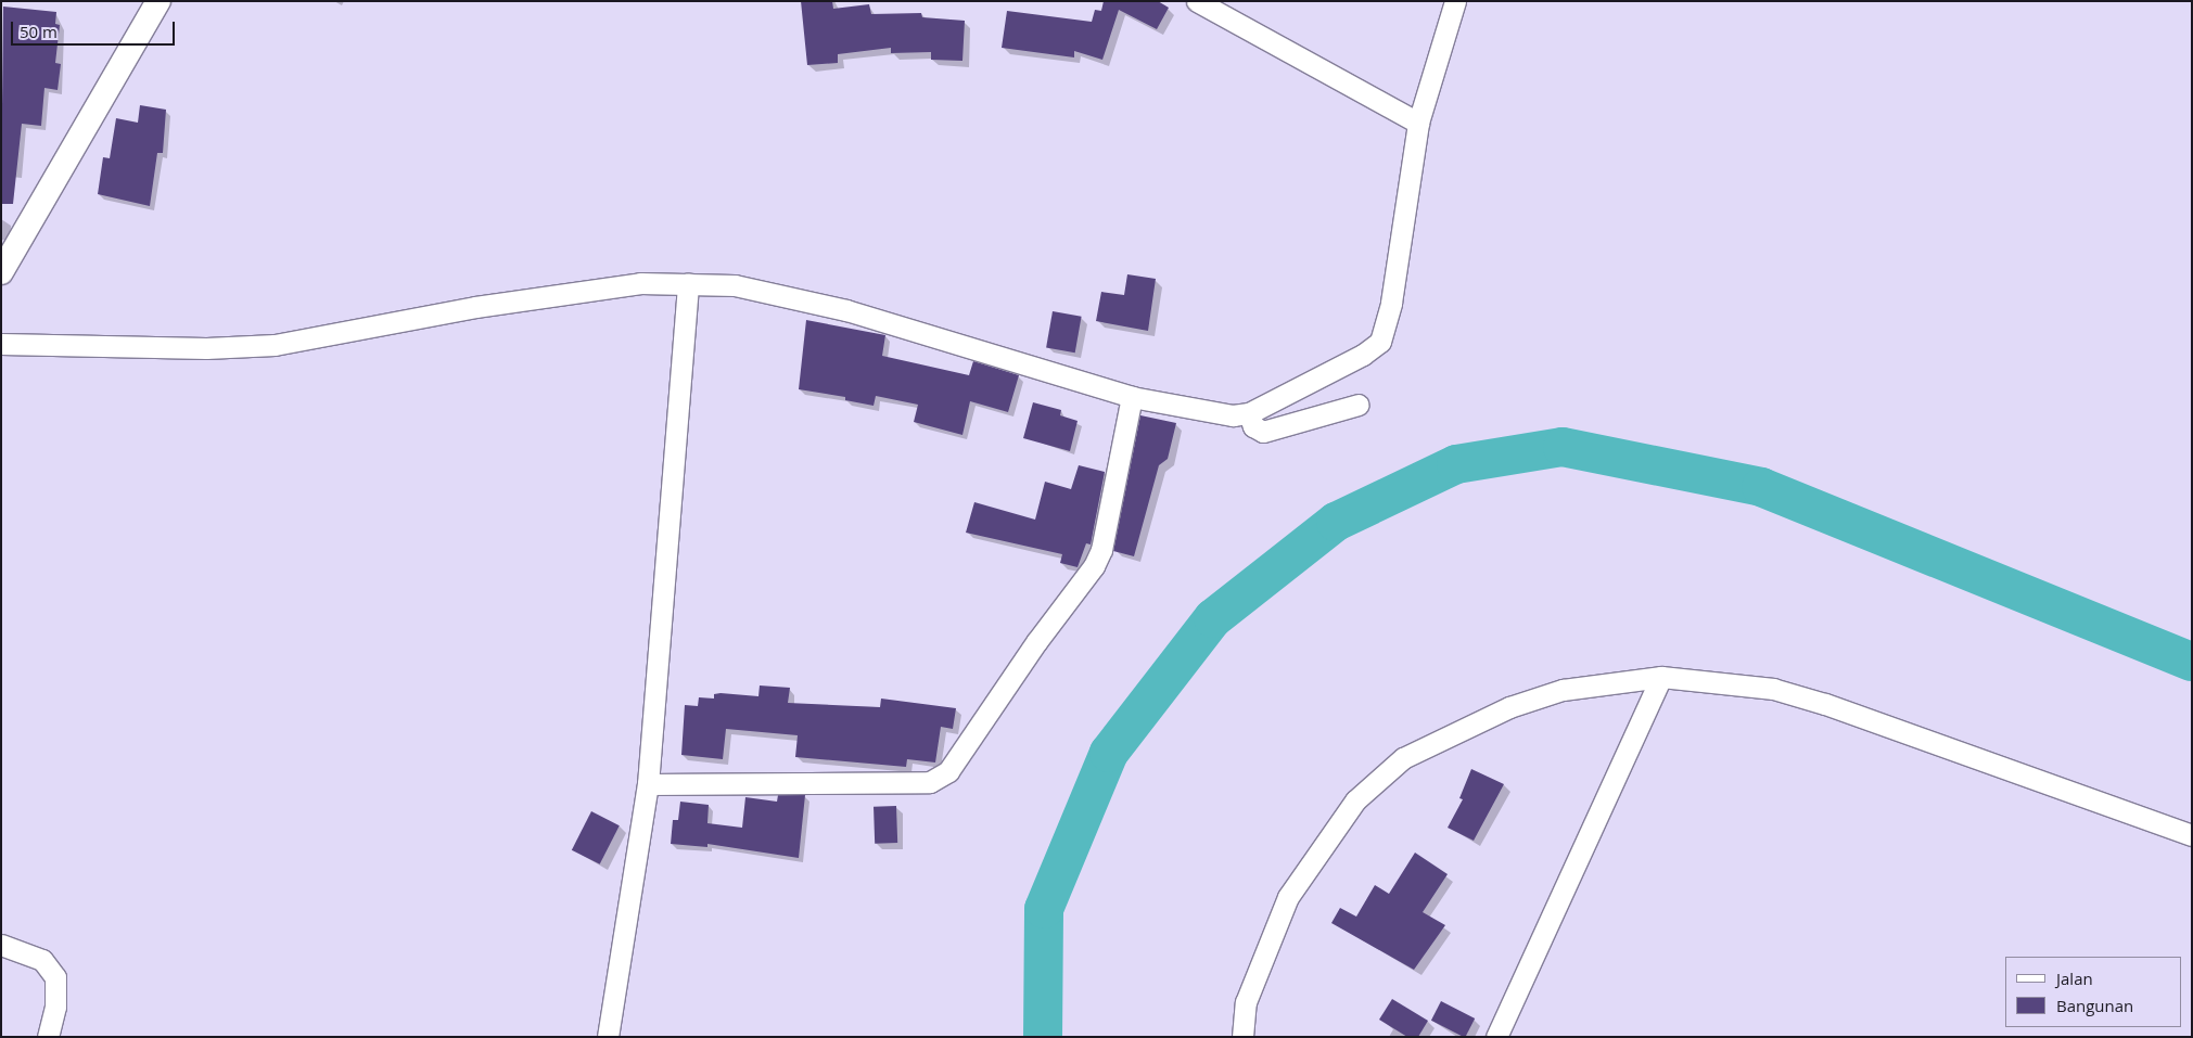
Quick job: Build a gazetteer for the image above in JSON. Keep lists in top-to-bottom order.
{
  "legend": ["Jalan", "Bangunan"],
  "scale_bar": "50 m"
}
